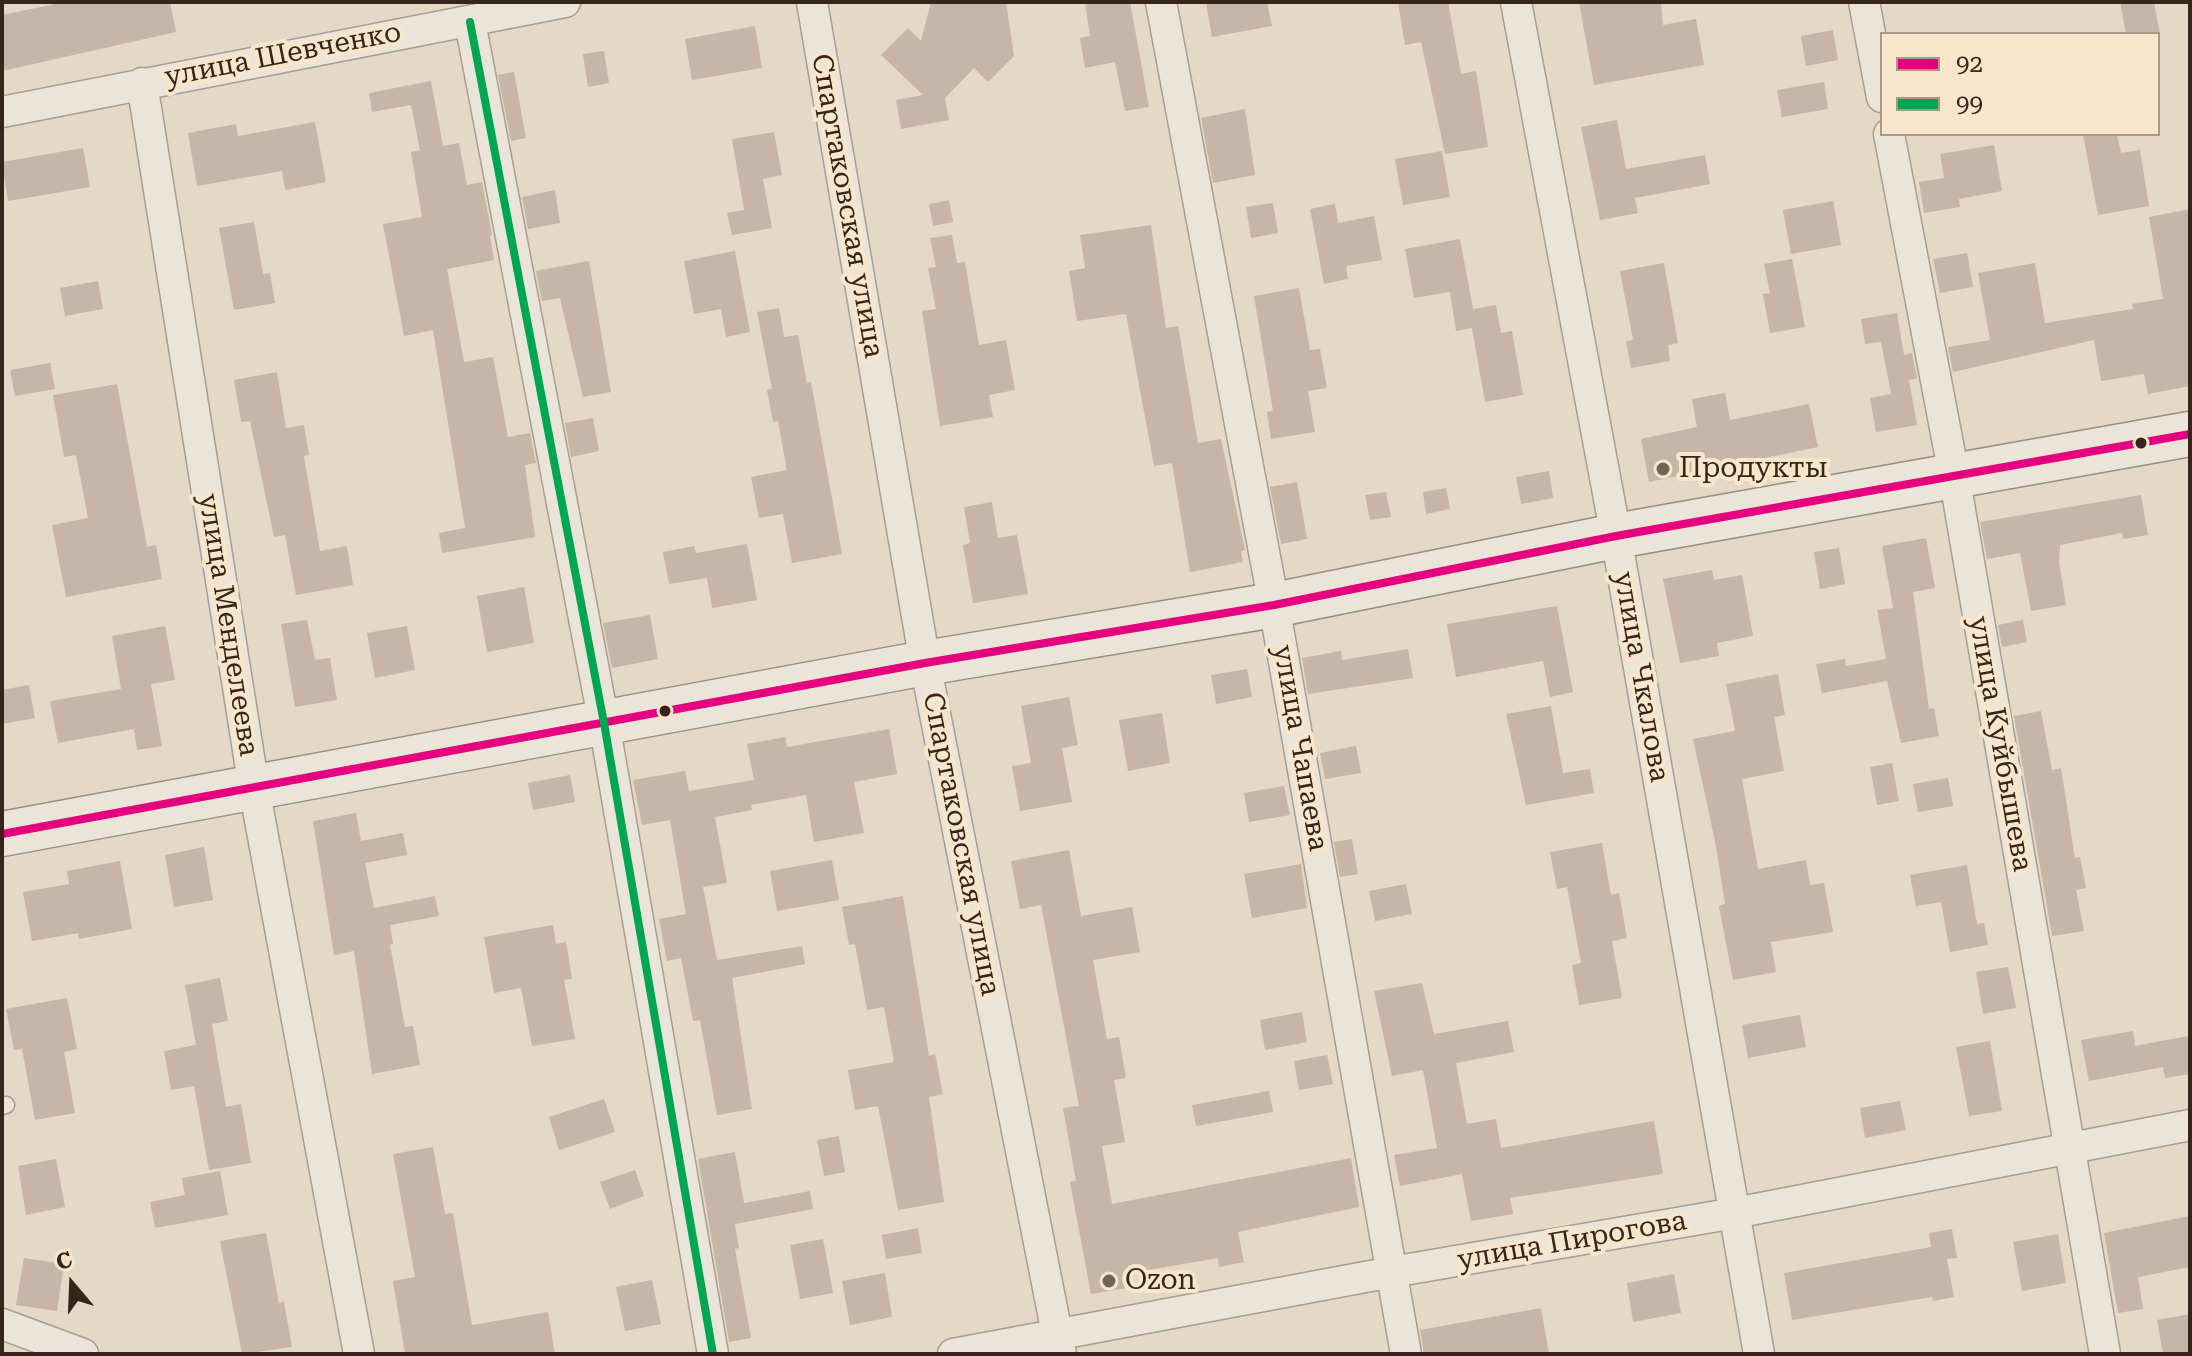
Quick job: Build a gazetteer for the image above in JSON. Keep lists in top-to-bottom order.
{
  "streets": {
    "street": [
      "улица Шевченко",
      "Спартаковская улица",
      "улица Менделеева",
      "улица Чкалова",
      "улица Куйбышева",
      "улица Чапаева",
      "улица Пирогова"
    ]
  },
  "crossings": [
    ["улица Шевченко", "улица Менделеева"],
    ["Спартаковская улица", "улица Пирогова"],
    ["улица Чкалова", "улица Пирогова"],
    ["улица Куйбышева", "улица Пирогова"],
    ["улица Чапаева", "улица Пирогова"]
  ],
  "places": ["Продукты", "Ozon"],
  "lines": ["transit line 99", "transit line 92"],
  "legend": ["92", "99"],
  "north": "top"
}
